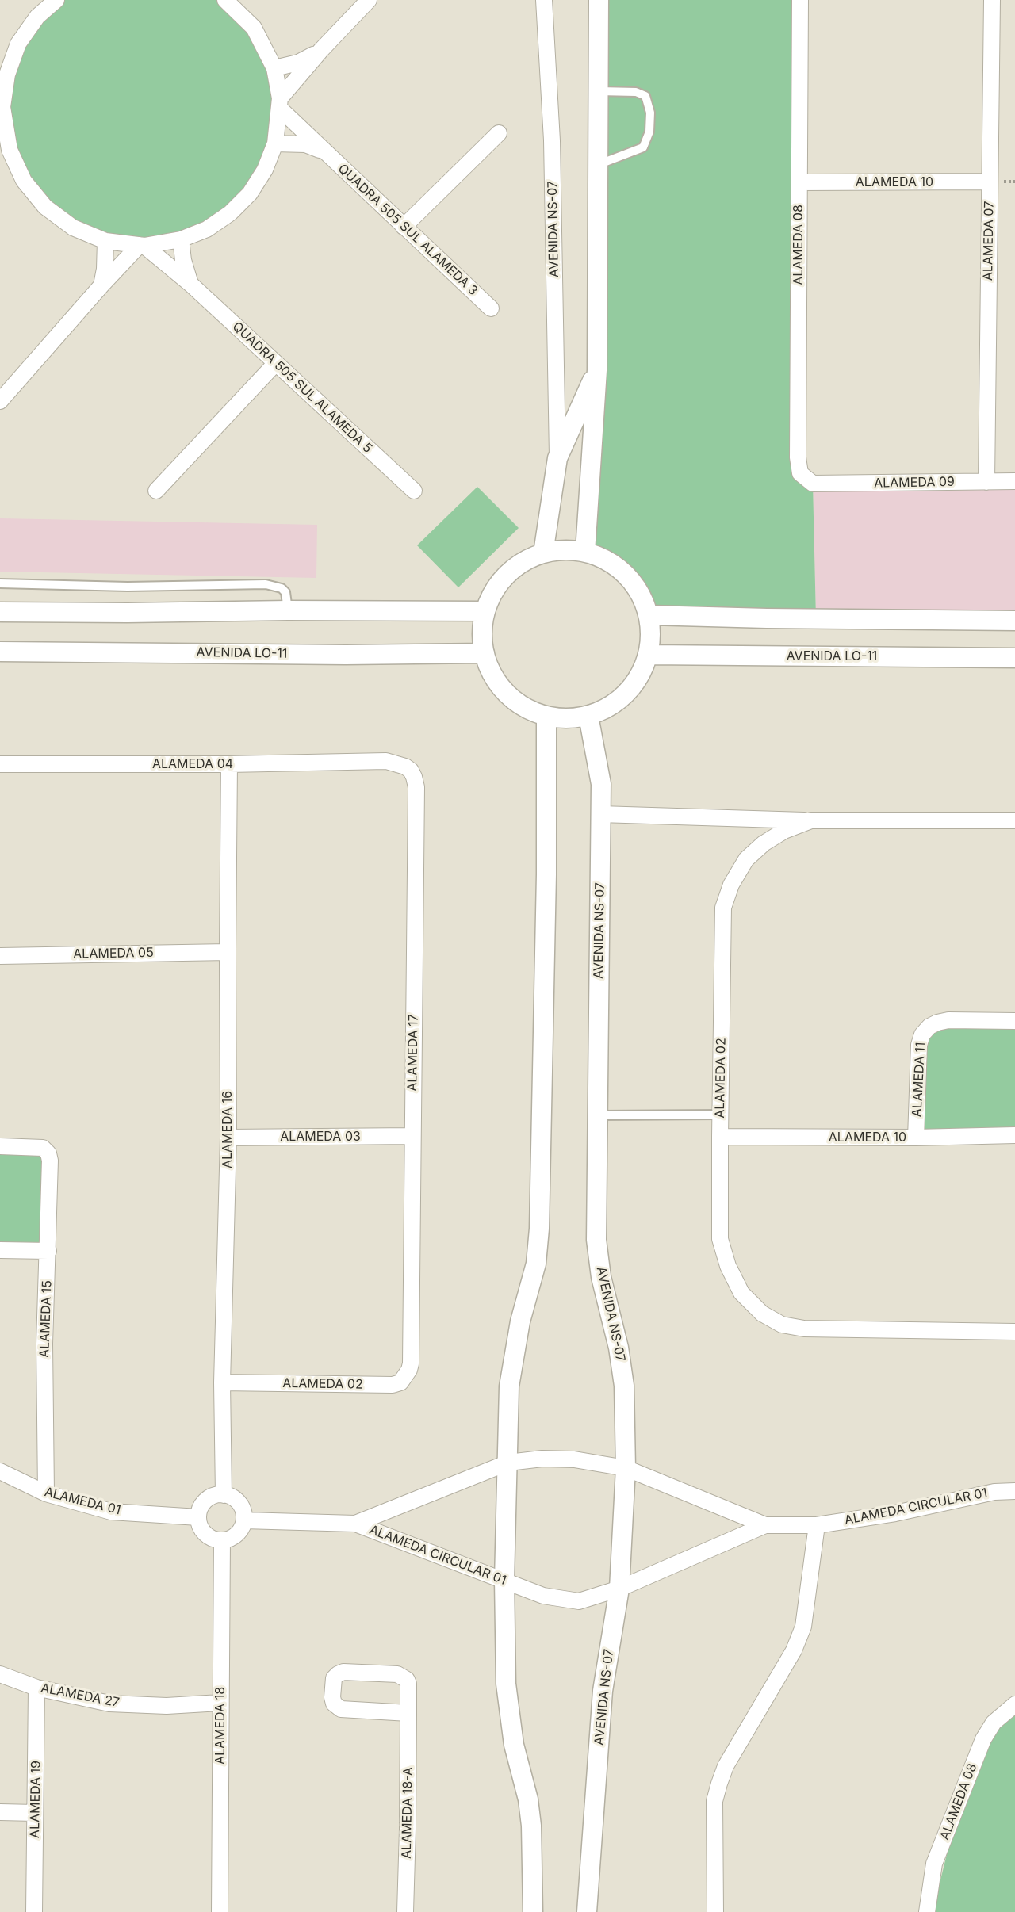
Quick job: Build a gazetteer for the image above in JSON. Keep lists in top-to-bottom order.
{
  "streets": {
    "street": [
      "ALAMEDA 10",
      "AVENIDA NS-07",
      "QUADRA 505 SUL ALAMEDA 3",
      "ALAMEDA 07",
      "ALAMEDA 08",
      "QUADRA 505 SUL ALAMEDA 5",
      "ALAMEDA 09",
      "AVENIDA LO-11",
      "ALAMEDA 04",
      "ALAMEDA 05",
      "ALAMEDA 17",
      "ALAMEDA 02",
      "ALAMEDA 11",
      "ALAMEDA 16",
      "ALAMEDA 03",
      "ALAMEDA 15",
      "ALAMEDA 01",
      "ALAMEDA CIRCULAR 01",
      "ALAMEDA 27",
      "ALAMEDA 18",
      "ALAMEDA 19",
      "ALAMEDA 18-A"
    ]
  },
  "crossings": [
    ["ALAMEDA 10", "ALAMEDA 07"],
    ["ALAMEDA 10", "ALAMEDA 08"],
    ["ALAMEDA 10", "ALAMEDA 02"],
    ["ALAMEDA 10", "ALAMEDA 11"],
    ["AVENIDA NS-07", "AVENIDA LO-11"],
    ["AVENIDA NS-07", "ALAMEDA CIRCULAR 01"],
    ["ALAMEDA 07", "ALAMEDA 09"],
    ["ALAMEDA 08", "ALAMEDA 09"],
    ["ALAMEDA 04", "ALAMEDA 17"],
    ["ALAMEDA 04", "ALAMEDA 16"],
    ["ALAMEDA 05", "ALAMEDA 16"],
    ["ALAMEDA 17", "ALAMEDA 02"],
    ["ALAMEDA 17", "ALAMEDA 03"],
    ["ALAMEDA 02", "ALAMEDA 16"],
    ["ALAMEDA 16", "ALAMEDA 03"],
    ["ALAMEDA 16", "ALAMEDA 01"],
    ["ALAMEDA 16", "ALAMEDA 18"],
    ["ALAMEDA 15", "ALAMEDA 01"],
    ["ALAMEDA 01", "ALAMEDA 18"],
    ["ALAMEDA 27", "ALAMEDA 18"],
    ["ALAMEDA 27", "ALAMEDA 19"]
  ]
}
